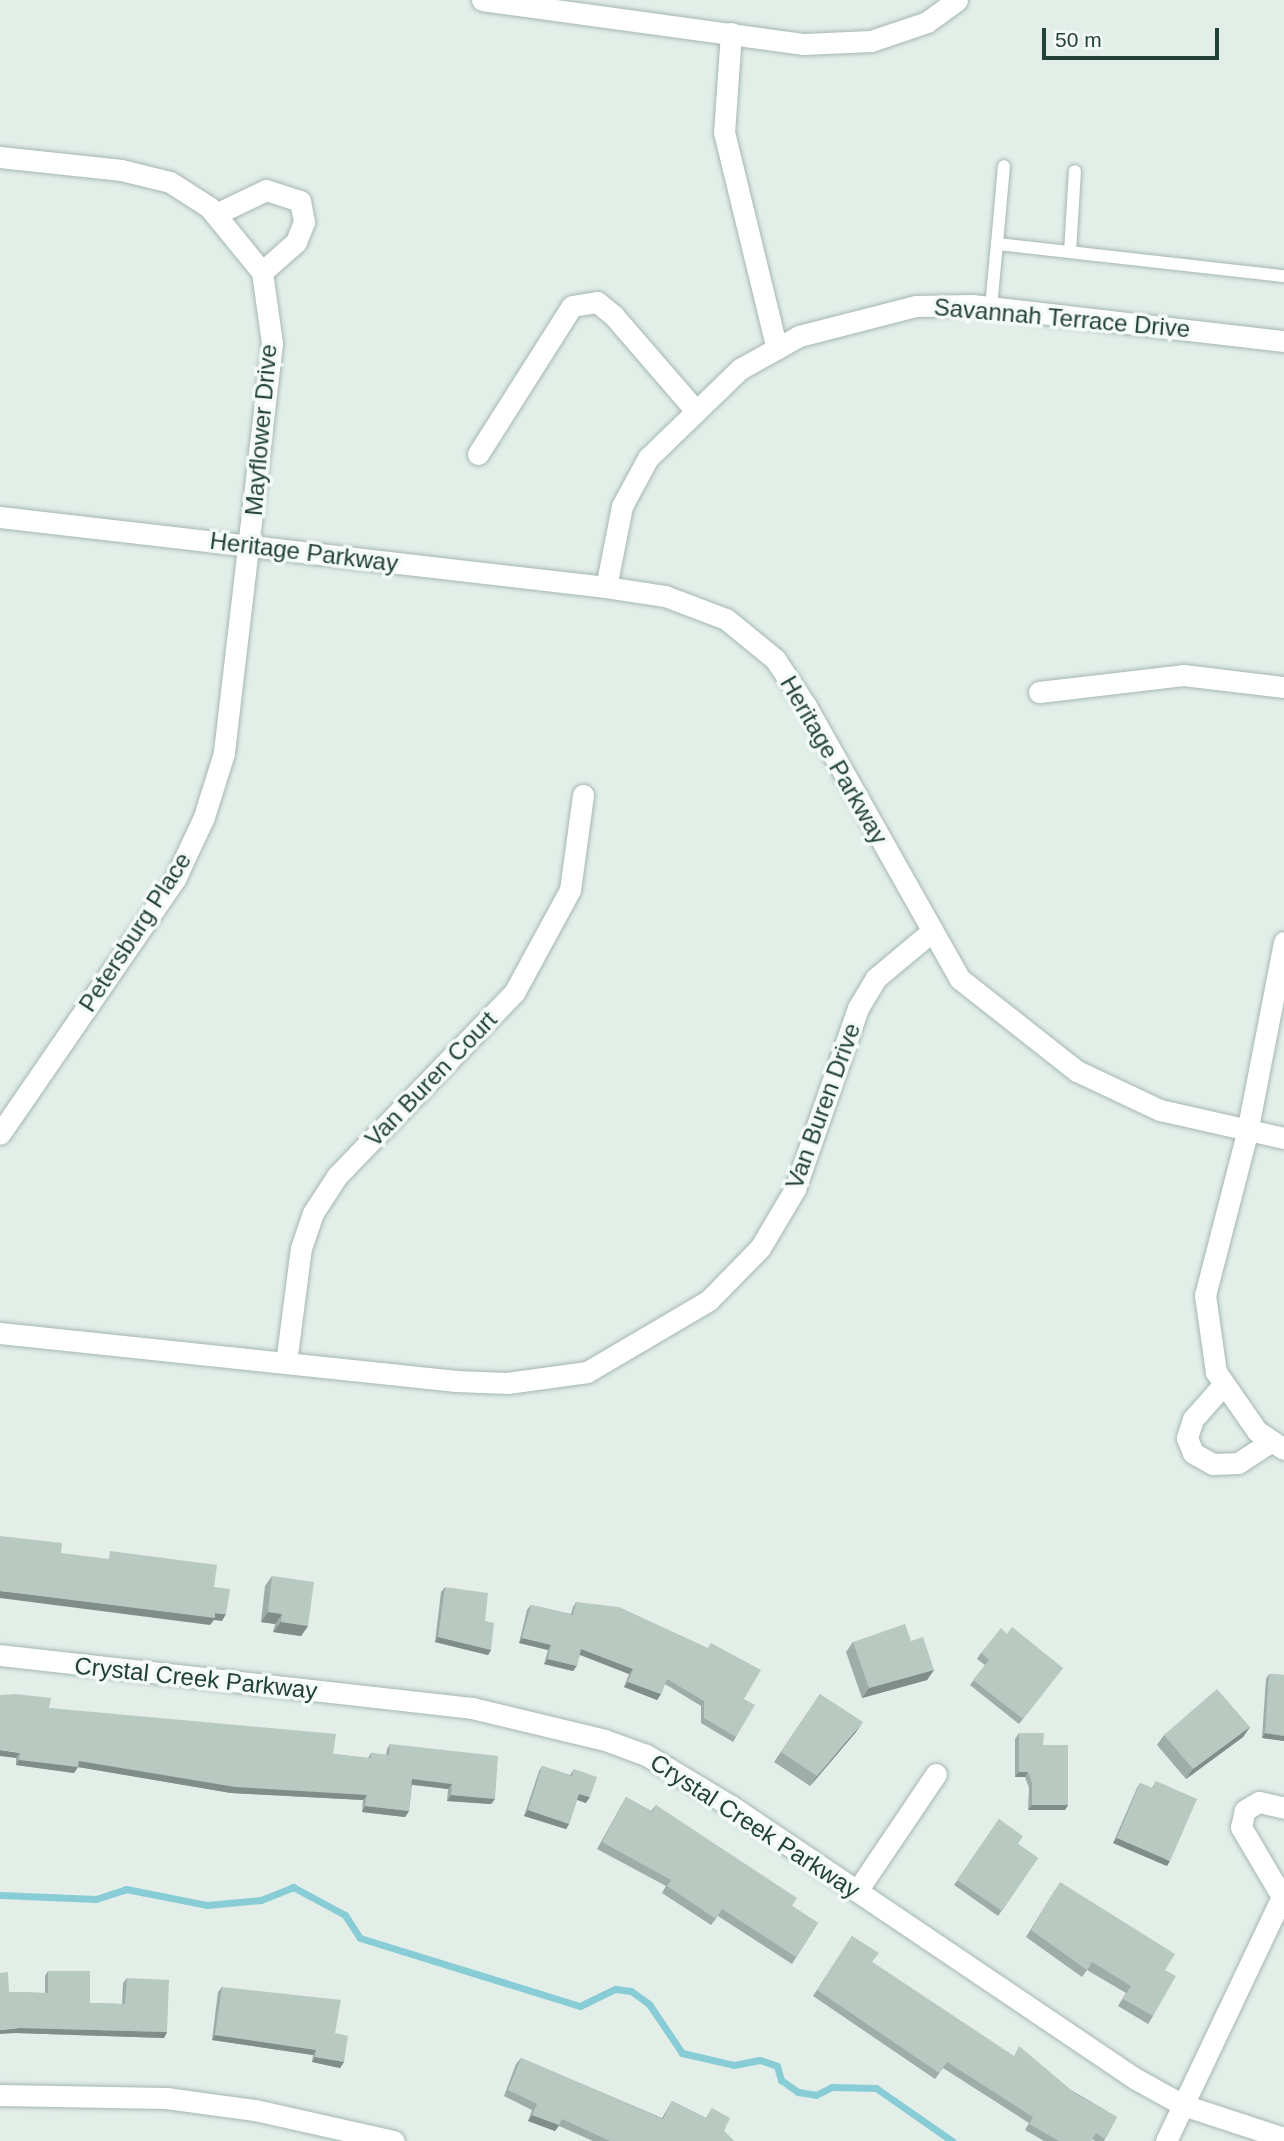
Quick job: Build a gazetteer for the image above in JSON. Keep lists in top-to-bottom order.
{
  "streets": {
    "street": [
      "Savannah Terrace Drive",
      "Mayflower Drive",
      "Heritage Parkway",
      "Petersburg Place",
      "Van Buren Court",
      "Van Buren Drive",
      "Crystal Creek Parkway"
    ]
  },
  "crossings": [
    ["Savannah Terrace Drive", "Heritage Parkway"],
    ["Mayflower Drive", "Heritage Parkway"],
    ["Mayflower Drive", "Petersburg Place"],
    ["Heritage Parkway", "Petersburg Place"],
    ["Heritage Parkway", "Van Buren Drive"],
    ["Van Buren Court", "Van Buren Drive"]
  ],
  "scale_bar": "50 m"
}
